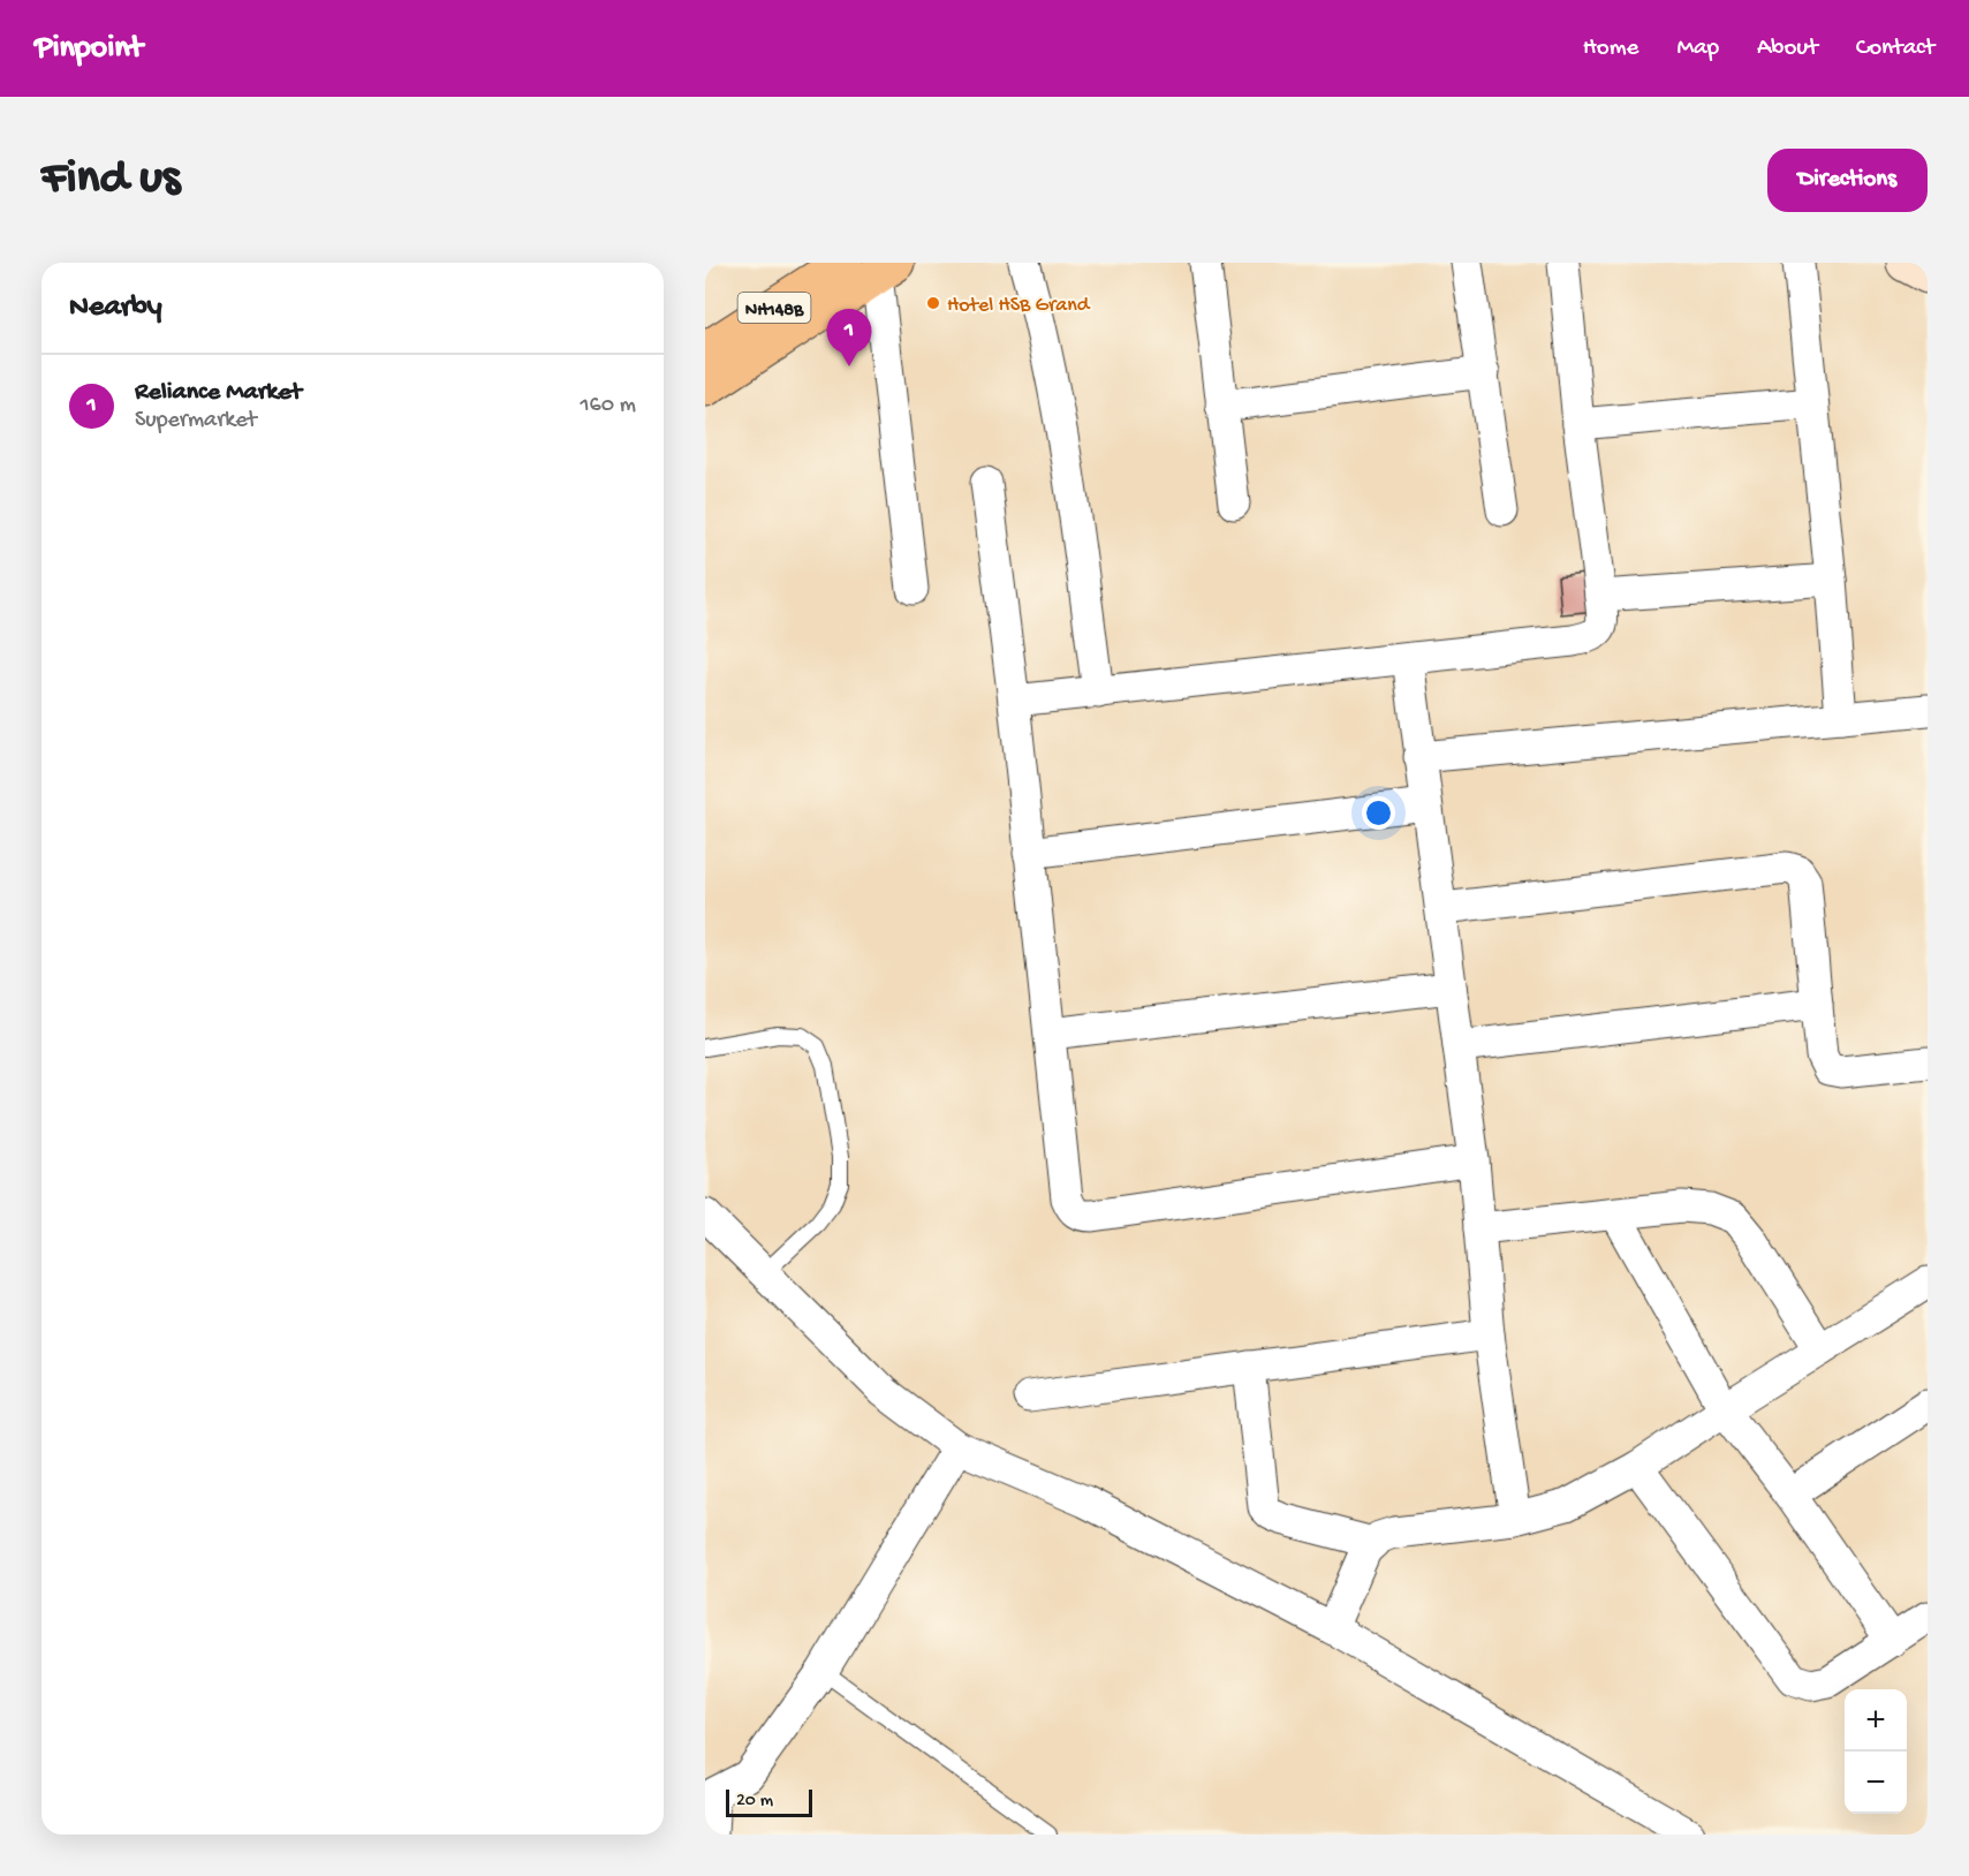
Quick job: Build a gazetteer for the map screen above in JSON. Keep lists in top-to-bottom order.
{
  "streets": {
    "highway": ["NH148B"]
  },
  "places": ["Hotel HSB Grand"],
  "scale_bar": "20 m",
  "page": {
    "header": "Pinpoint",
    "nav": [
      "Home",
      "Map",
      "About",
      "Contact"
    ],
    "buttons": "Directions",
    "title": "Find us",
    "heading": "Nearby",
    "pins": "1",
    "list": [
      {
        "mark": "1",
        "name": "Reliance Market",
        "note": "Supermarket",
        "value": "160 m"
      }
    ],
    "map_buttons": ["+", "−"],
    "scale": "20 m"
  }
}
